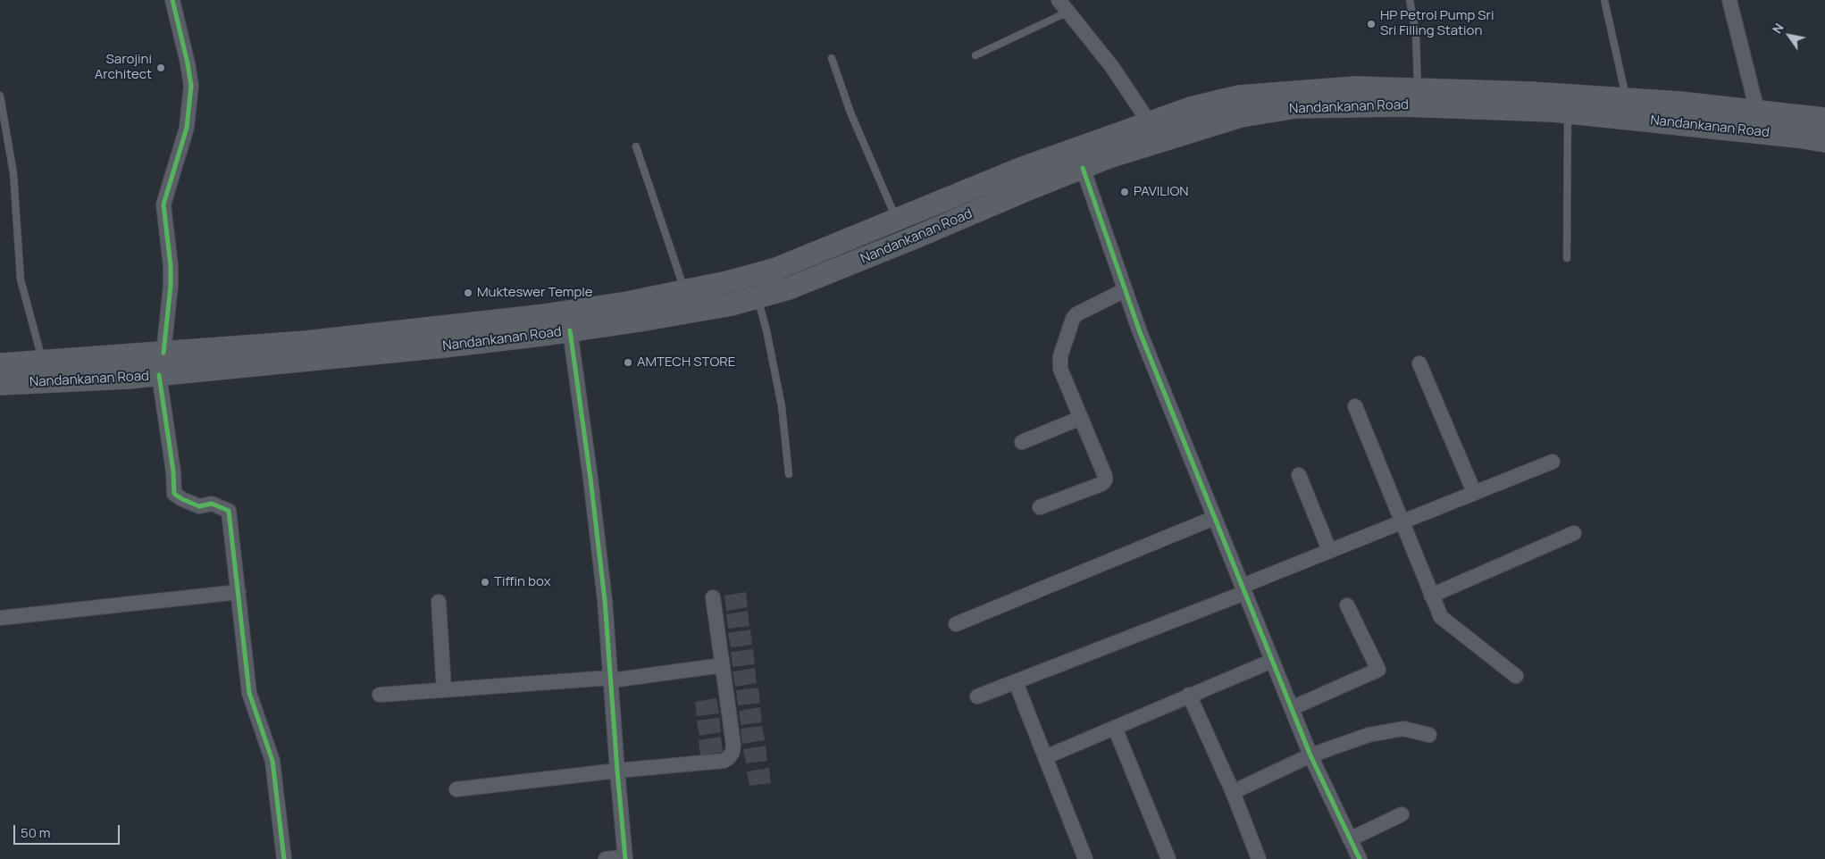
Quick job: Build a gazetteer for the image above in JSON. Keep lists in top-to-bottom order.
{
  "streets": {
    "main road": ["Nandankanan Road"]
  },
  "places": [
    "HP Petrol Pump Sri Sri Filling Station",
    "Sarojini Architect",
    "PAVILION",
    "Mukteswer Temple",
    "AMTECH STORE",
    "Tiffin box"
  ],
  "scale_bar": "50 m",
  "north": "top left"
}
